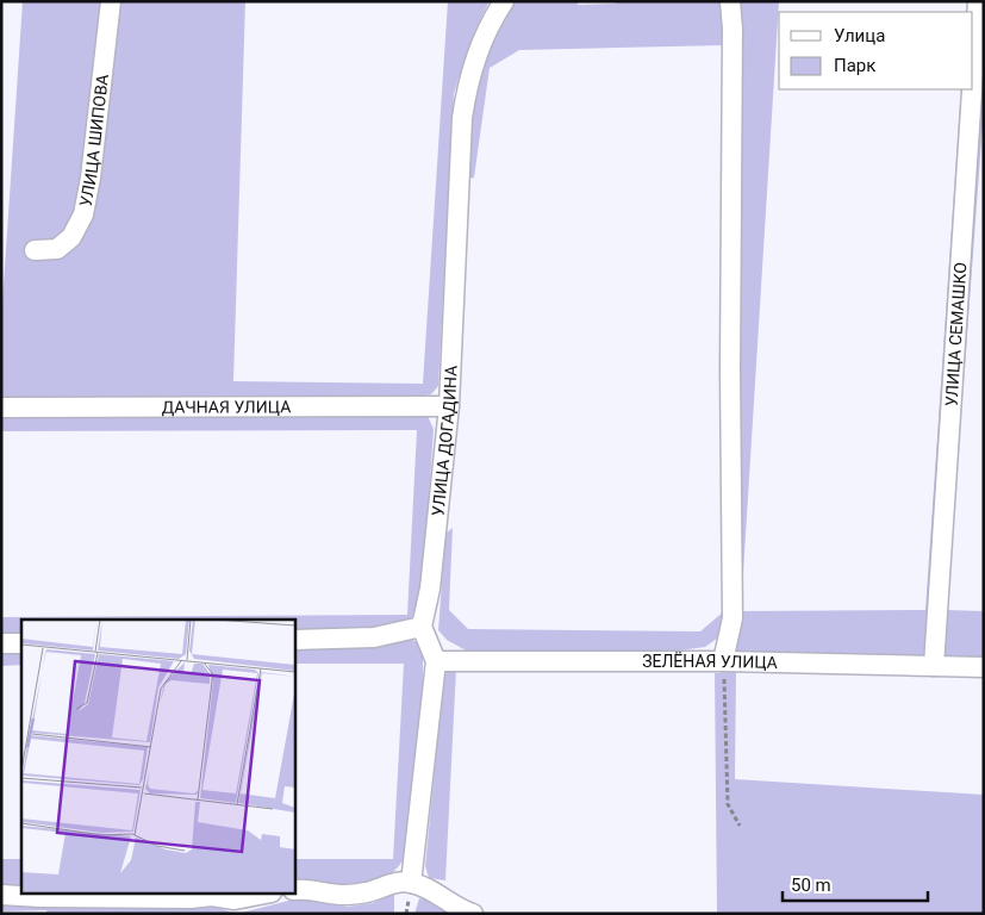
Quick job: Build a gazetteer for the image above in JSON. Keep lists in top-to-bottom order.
{
  "streets": {
    "street": [
      "УЛИЦА ШИПОВА",
      "УЛИЦА СЕМАШКО",
      "ДАЧНАЯ УЛИЦА",
      "УЛИЦА ДОГАДИНА",
      "ЗЕЛЁНАЯ УЛИЦА"
    ]
  },
  "crossings": [
    ["УЛИЦА СЕМАШКО", "ЗЕЛЁНАЯ УЛИЦА"],
    ["ДАЧНАЯ УЛИЦА", "УЛИЦА ДОГАДИНА"]
  ],
  "legend": ["Улица", "Парк"],
  "scale_bar": "50 m"
}
